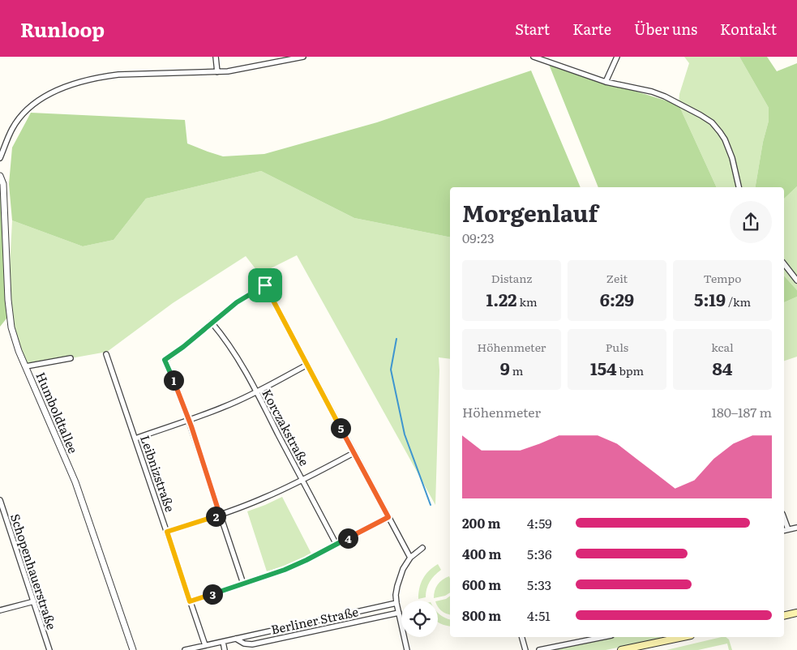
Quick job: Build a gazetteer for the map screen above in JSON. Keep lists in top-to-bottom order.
{
  "streets": {
    "street": [
      "Humboldtallee",
      "Korczakstraße",
      "Leibnizstraße",
      "Schopenhauerstraße",
      "Berliner Straße"
    ]
  },
  "crossings": [
    ["Leibnizstraße", "Berliner Straße"]
  ],
  "page": {
    "header": "Runloop",
    "nav": [
      "Start",
      "Karte",
      "Über uns",
      "Kontakt"
    ],
    "heading": ["Morgenlauf", "09:23"],
    "stats": [
      ["Distanz", "1.22 km"],
      ["Zeit", "6:29"],
      ["Tempo", "5:19 /km"],
      ["Höhenmeter", "9 m"],
      ["Puls", "154 bpm"],
      ["kcal", "84"]
    ],
    "pins": [
      "1",
      "5",
      "2",
      "4",
      "3"
    ],
    "chart": ["Höhenmeter", "180–187 m"],
    "list": [
      {
        "name": "200 m",
        "note": "4:59"
      },
      {
        "name": "400 m",
        "note": "5:36"
      },
      {
        "name": "600 m",
        "note": "5:33"
      },
      {
        "name": "800 m",
        "note": "4:51"
      }
    ]
  }
}
